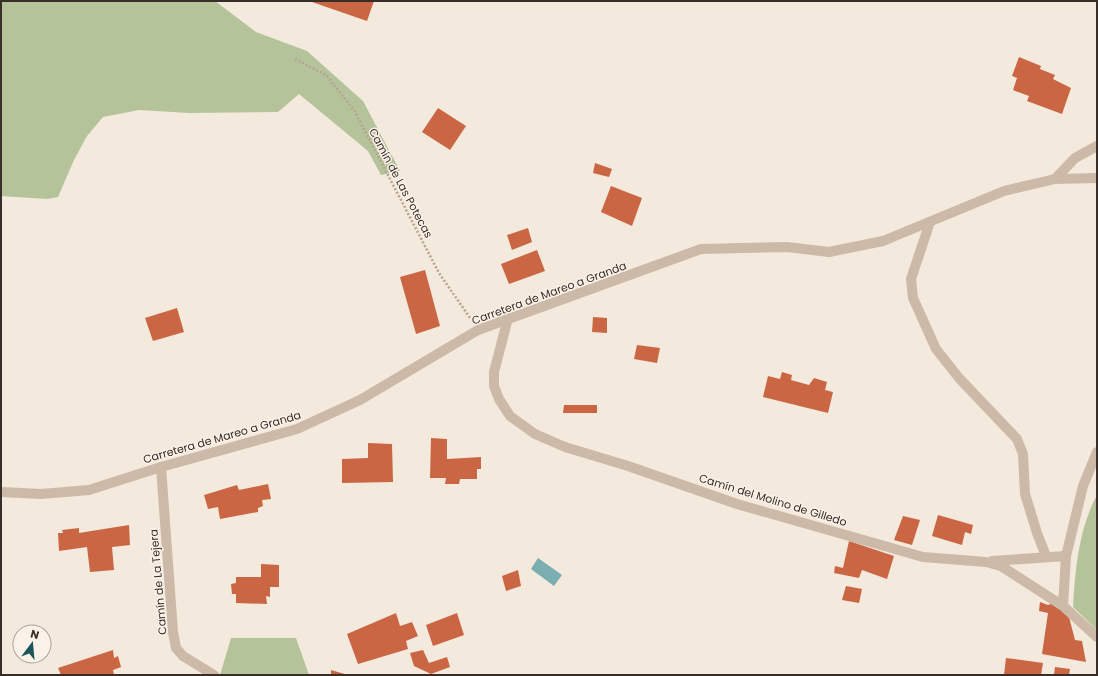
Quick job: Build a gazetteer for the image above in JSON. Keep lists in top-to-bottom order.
{
  "streets": {
    "street": ["Carretera de Mareo a Granda", "Camín del Molino de Gilledo", "Camín de La Tejera"],
    "path": ["Camín de Las Potecas"]
  },
  "crossings": [
    ["Camín de Las Potecas", "Carretera de Mareo a Granda"],
    ["Carretera de Mareo a Granda", "Camín del Molino de Gilledo"],
    ["Carretera de Mareo a Granda", "Camín de La Tejera"]
  ],
  "north": "top"
}
